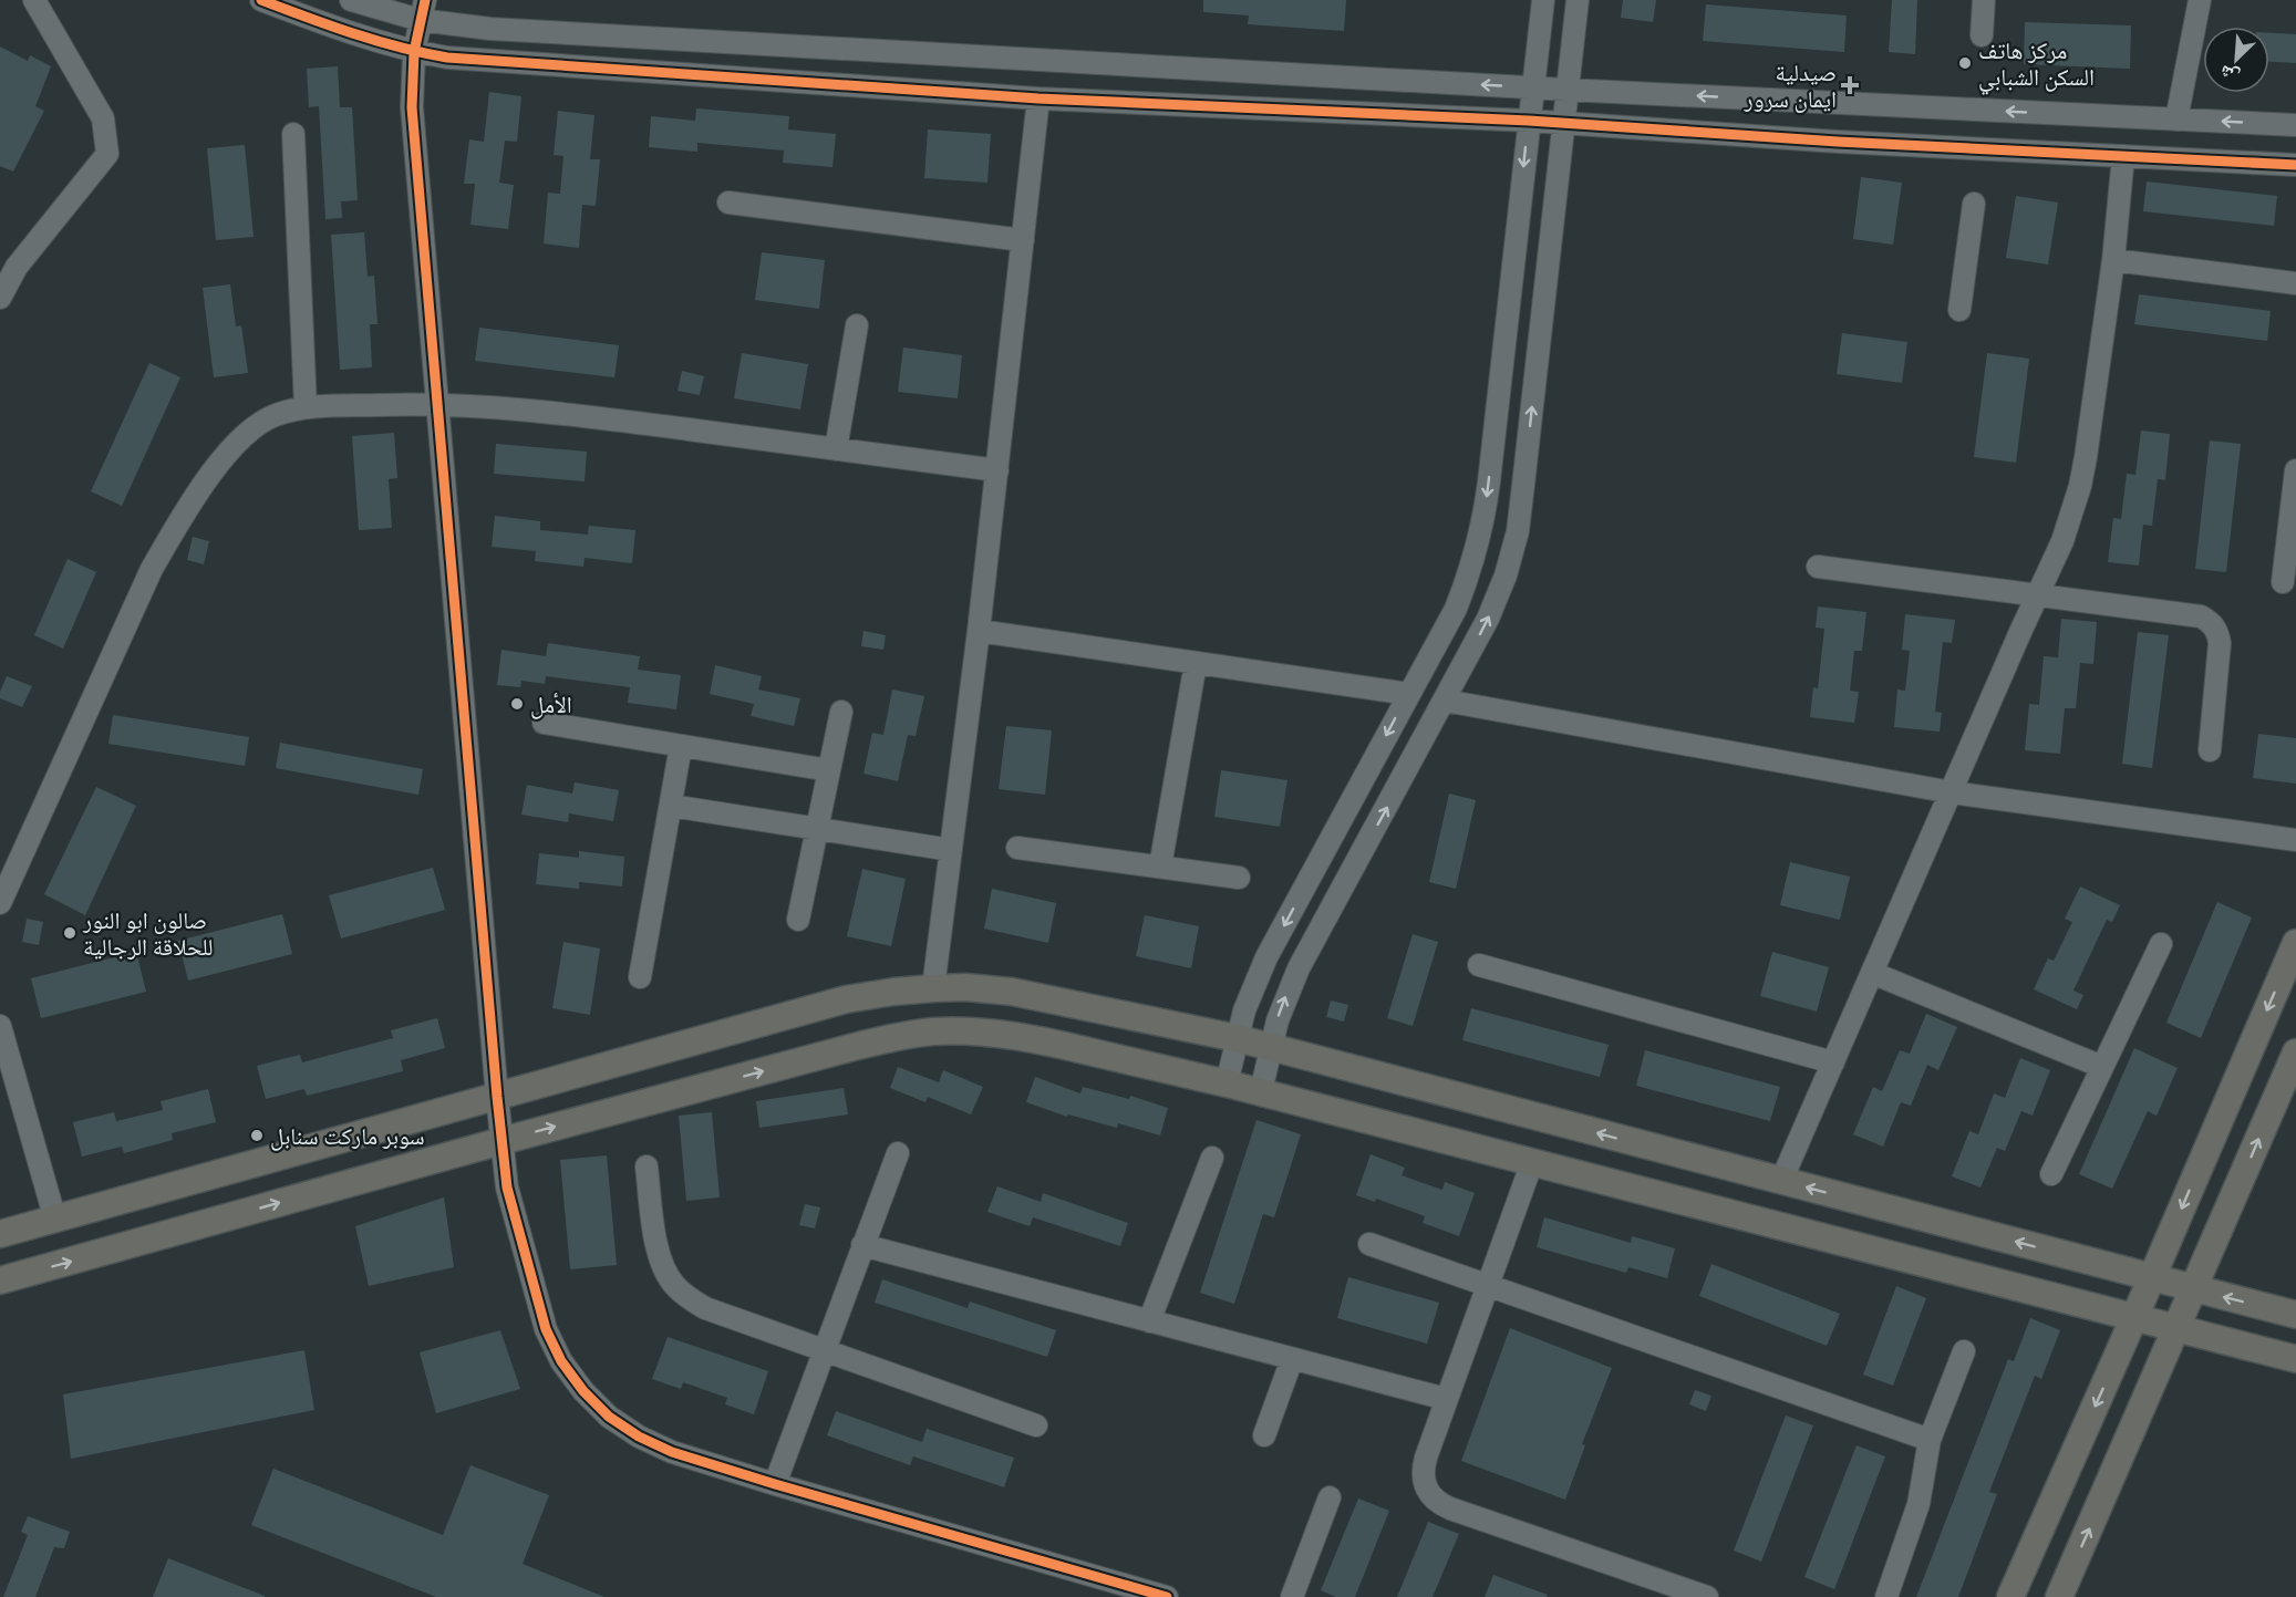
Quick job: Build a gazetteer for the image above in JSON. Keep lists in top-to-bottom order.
{
  "places": {
    "other": [
      "مركز هاتف السكن الشبابي",
      "الأمل",
      "صالون ابو النور للحلاقة الرجالية",
      "سوبر ماركت سنابل"
    ],
    "health": ["صيدلية ايمان سرور"]
  },
  "north": "bottom left"
}
